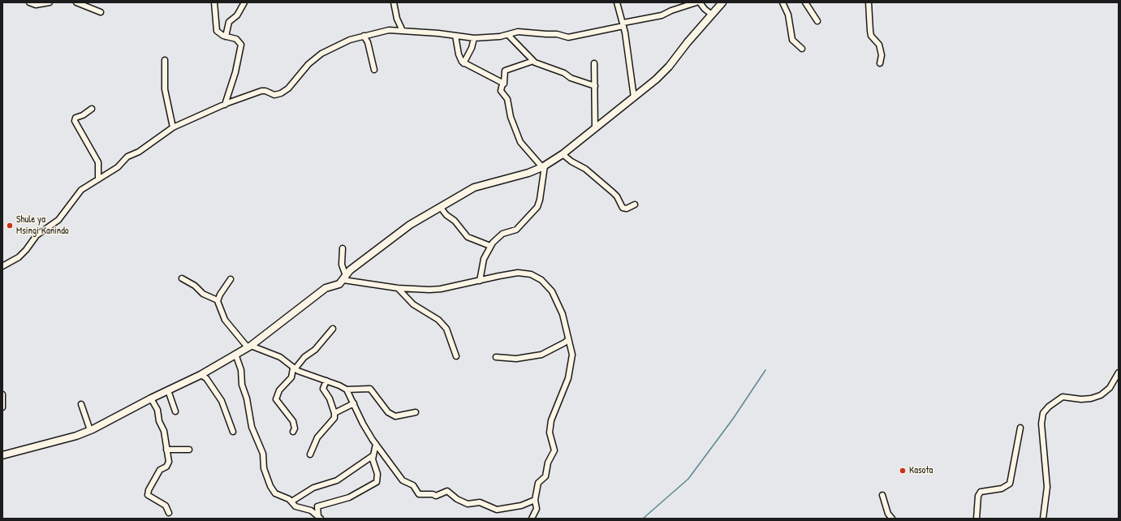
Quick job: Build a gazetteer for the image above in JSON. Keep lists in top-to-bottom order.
{
  "places": ["Shule ya Msingi Kanindo", "Kasota"]
}
